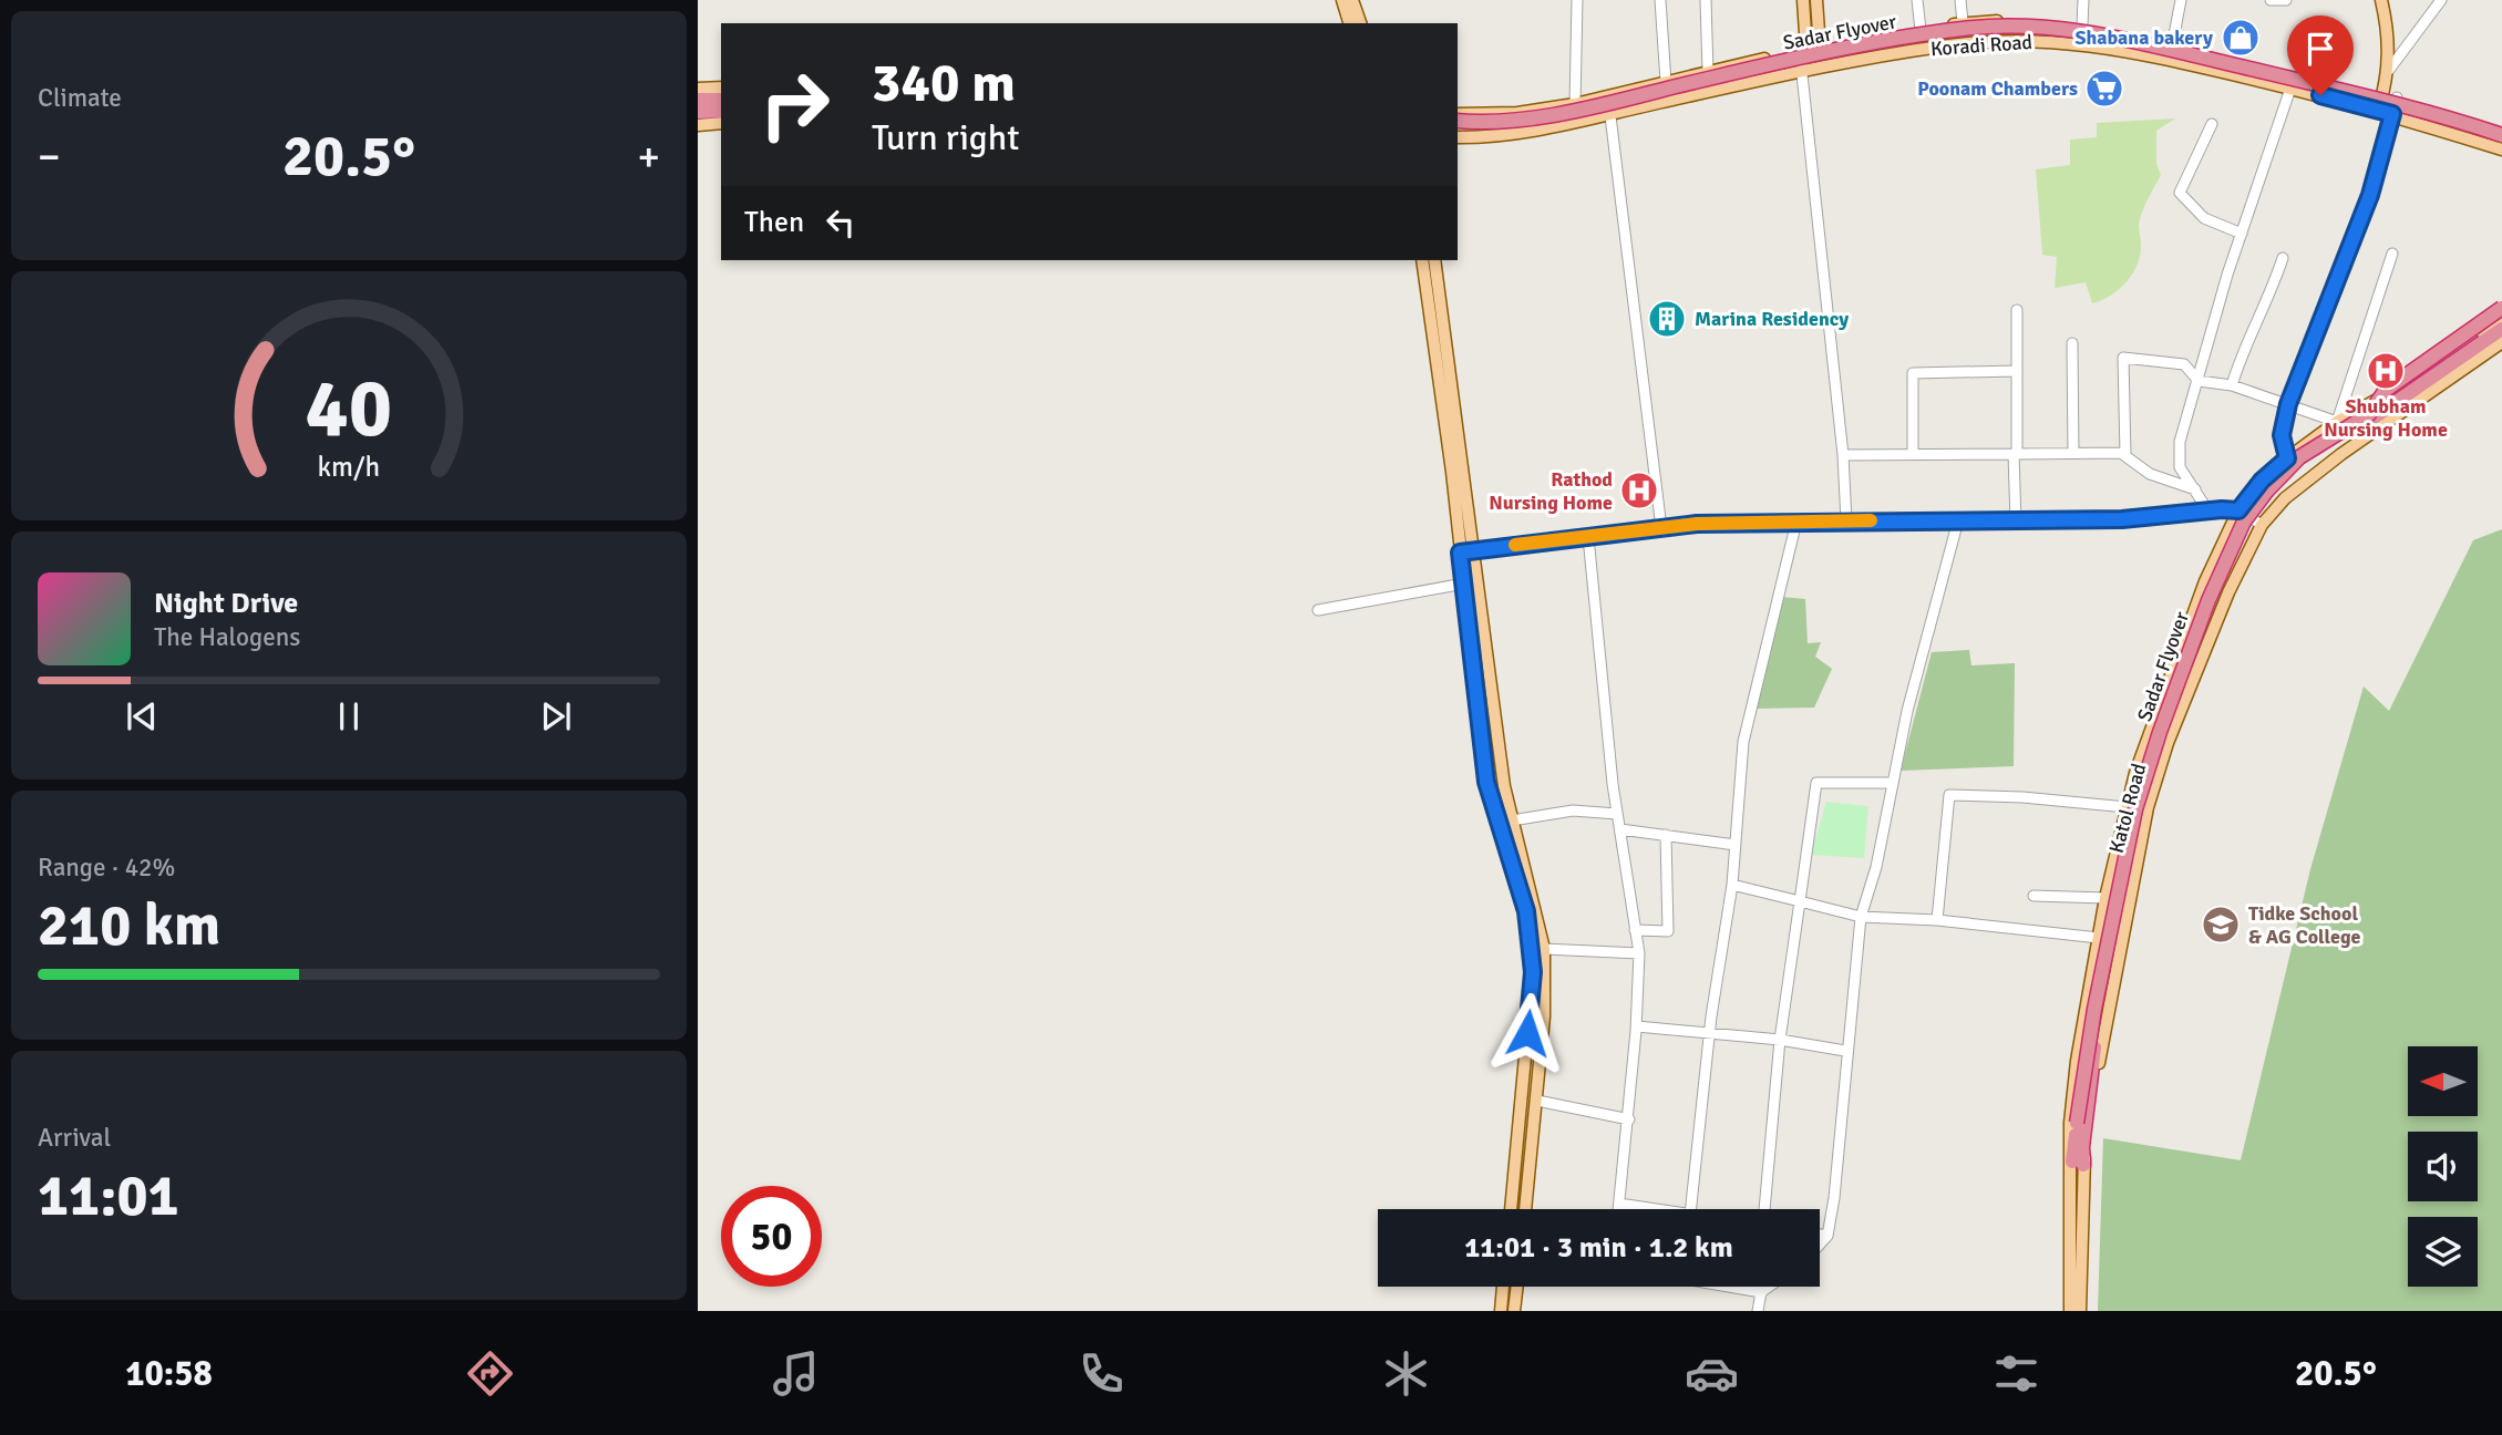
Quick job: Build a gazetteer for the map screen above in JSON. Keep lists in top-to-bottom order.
{
  "streets": {
    "highway": ["Sadar Flyover"],
    "main road": ["Koradi Road", "Katol Road"]
  },
  "crossings": [
    ["Sadar Flyover", "Koradi Road"],
    ["Sadar Flyover", "Katol Road"]
  ],
  "places": {
    "shop": ["Shabana bakery"],
    "supermarket": ["Poonam Chambers"],
    "building": ["Marina Residency"],
    "hospital": ["Shubham Nursing Home", "Rathod Nursing Home"],
    "school or university": ["Tidke School & AG College"]
  },
  "north": "left",
  "page": {
    "tile": [
      "Climate",
      ["Range · 42%", "210 km"],
      ["Arrival", "11:01"]
    ],
    "turn": ["340 m", "Turn right"],
    "heat": ["−", "20.5°", "+"],
    "then": "Then",
    "song": ["Night Drive", "The Halogens"],
    "limit": "50",
    "trip": "11:01 · 3 min · 1.2 km",
    "tabs": ["10:58", "20.5°"],
    "gauge": ["40", "km/h"]
  }
}
